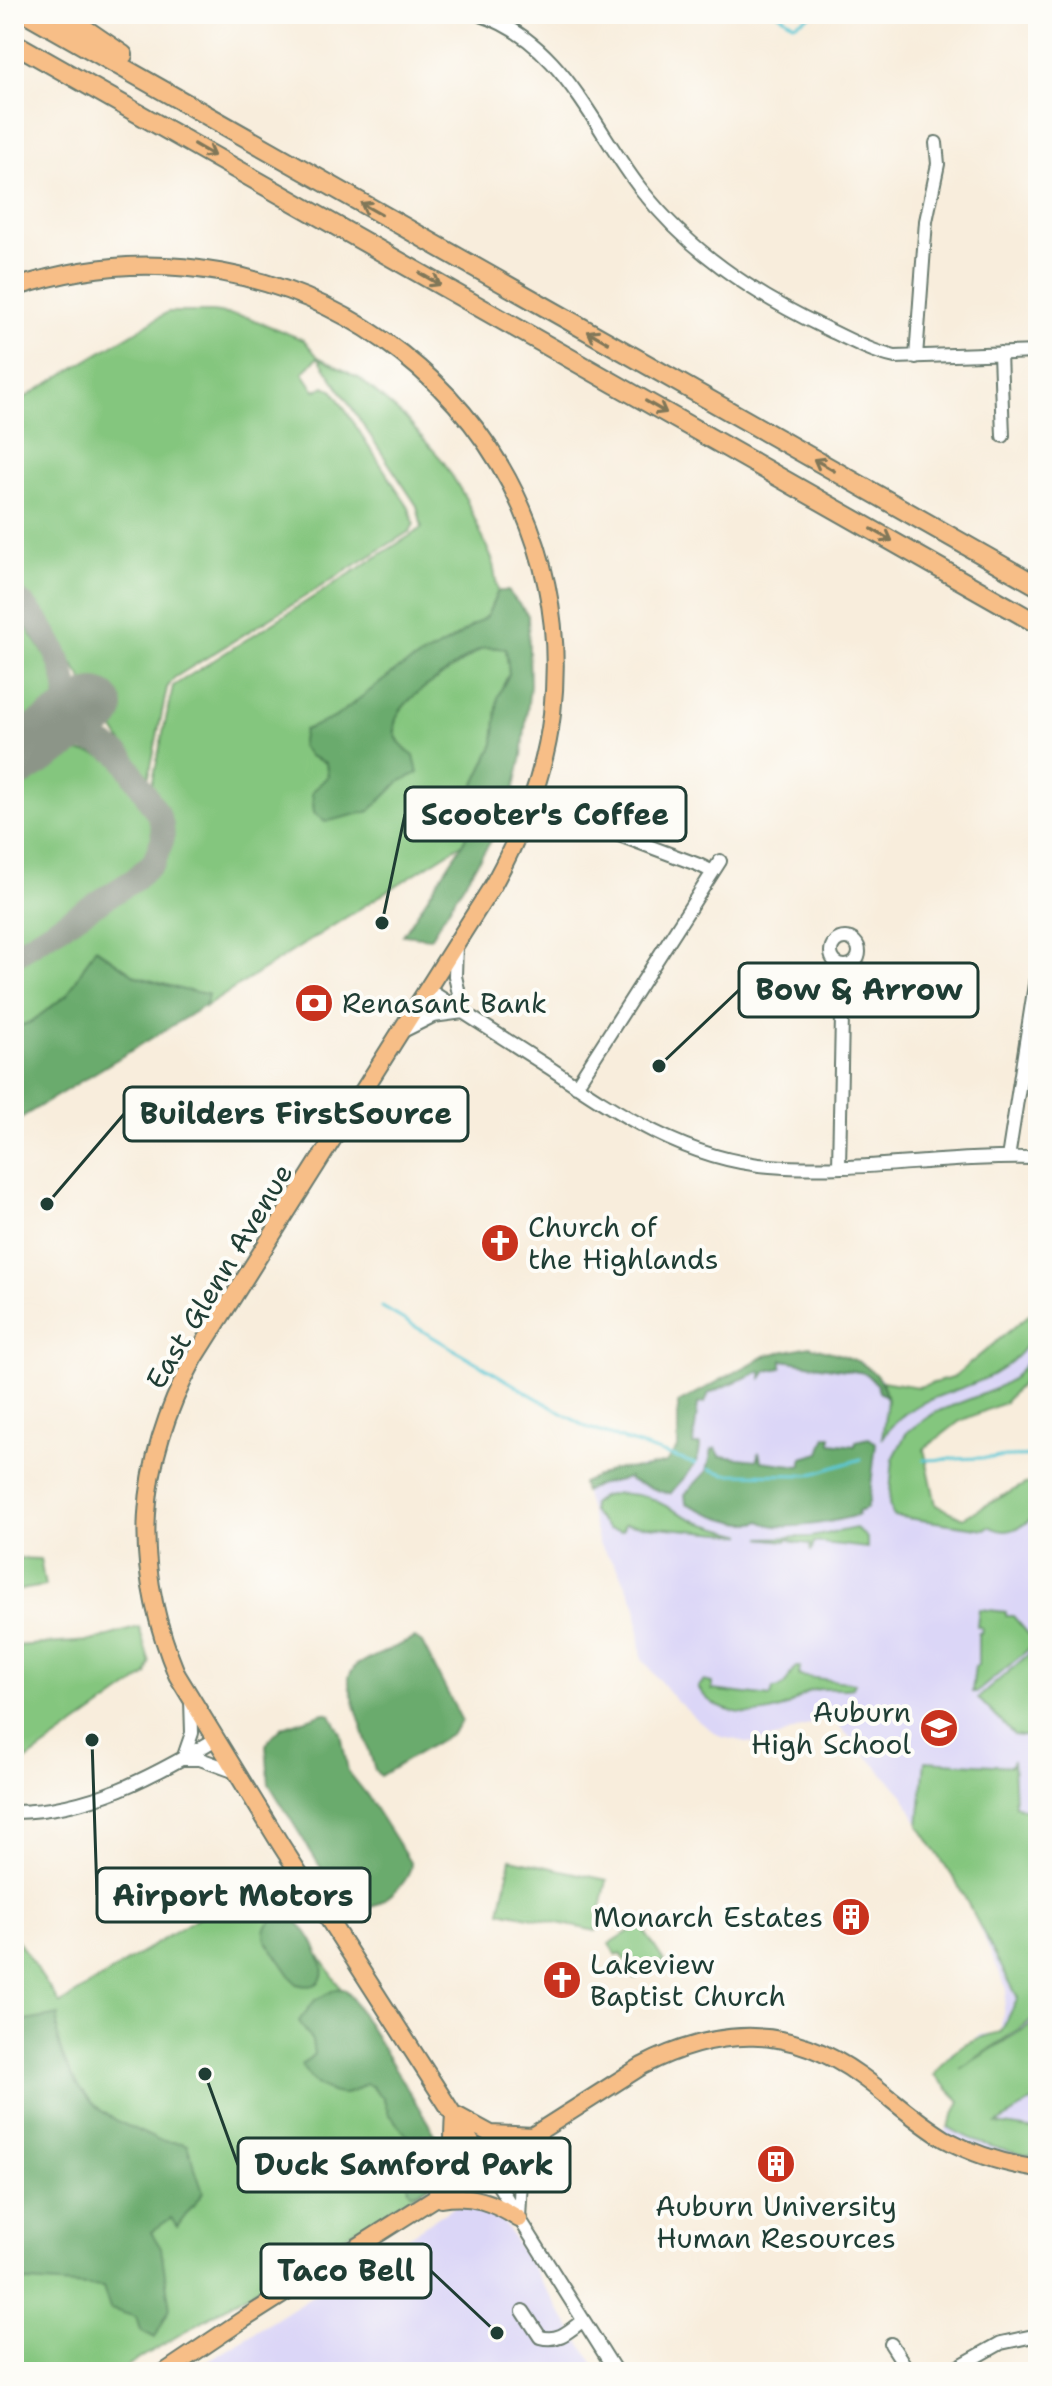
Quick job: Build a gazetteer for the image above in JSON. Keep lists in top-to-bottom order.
{
  "streets": {
    "main road": ["East Glenn Avenue"]
  },
  "places": {
    "other": [
      "Scooter's Coffee",
      "Bow & Arrow",
      "Builders FirstSource",
      "Airport Motors",
      "Duck Samford Park",
      "Taco Bell"
    ],
    "bank": ["Renasant Bank"],
    "church": ["Church of the Highlands", "Lakeview Baptist Church"],
    "school or university": ["Auburn High School"],
    "building": ["Monarch Estates", "Auburn University Human Resources"]
  }
}
